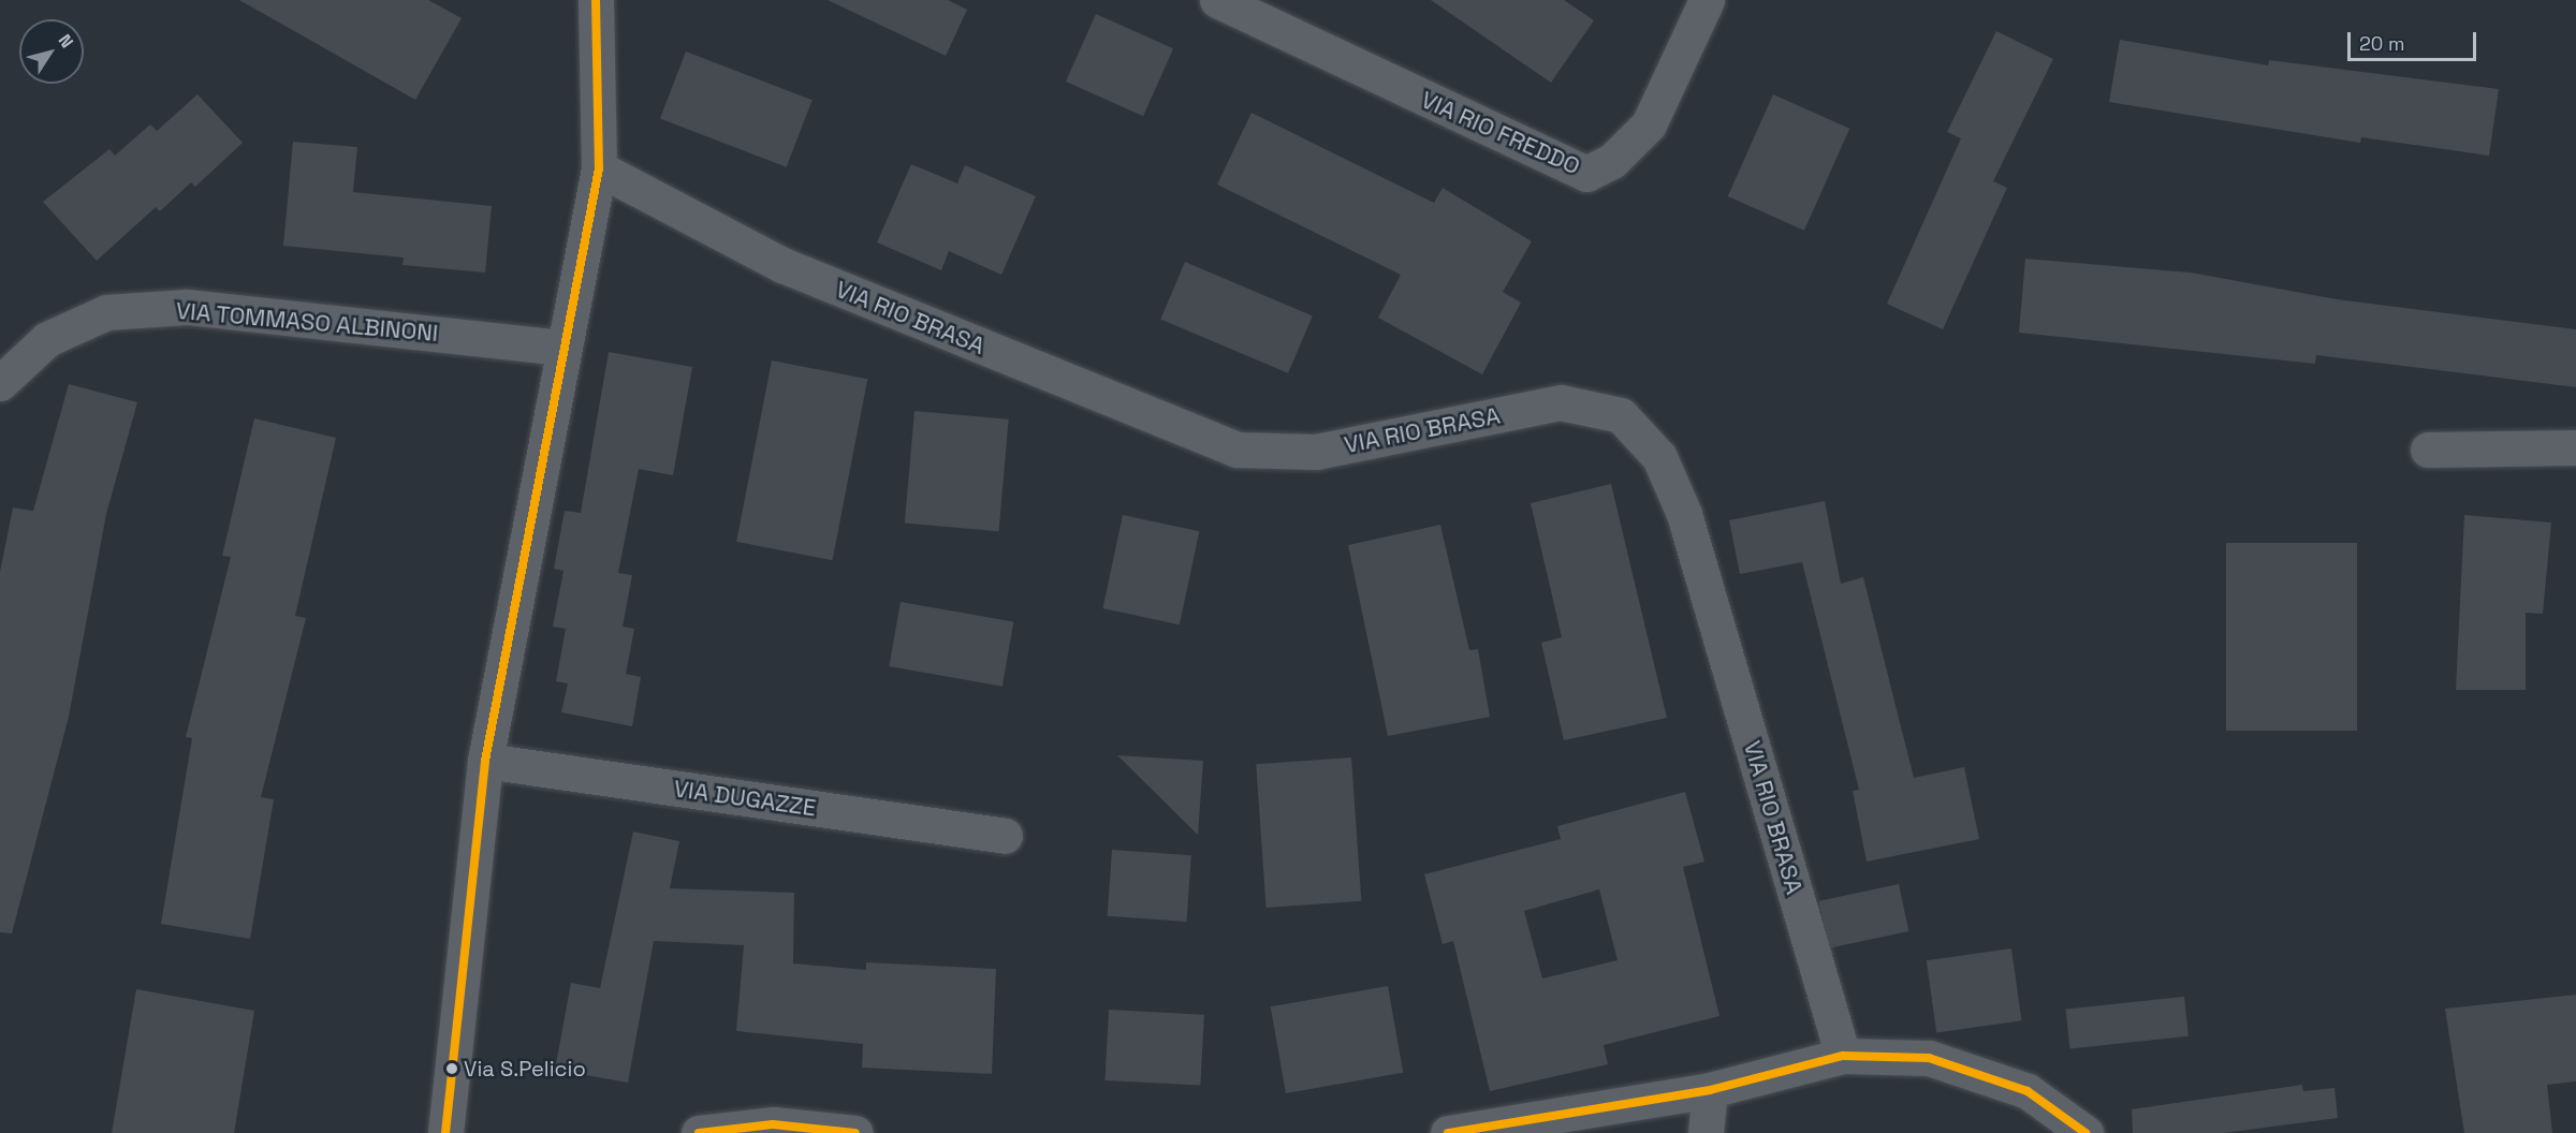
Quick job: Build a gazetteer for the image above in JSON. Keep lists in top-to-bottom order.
{
  "streets": {
    "street": [
      "VIA RIO FREDDO",
      "VIA RIO BRASA",
      "VIA TOMMASO ALBINONI",
      "VIA DUGAZZE"
    ]
  },
  "places": ["Via S.Pelicio"],
  "scale_bar": "20 m",
  "north": "top right"
}
